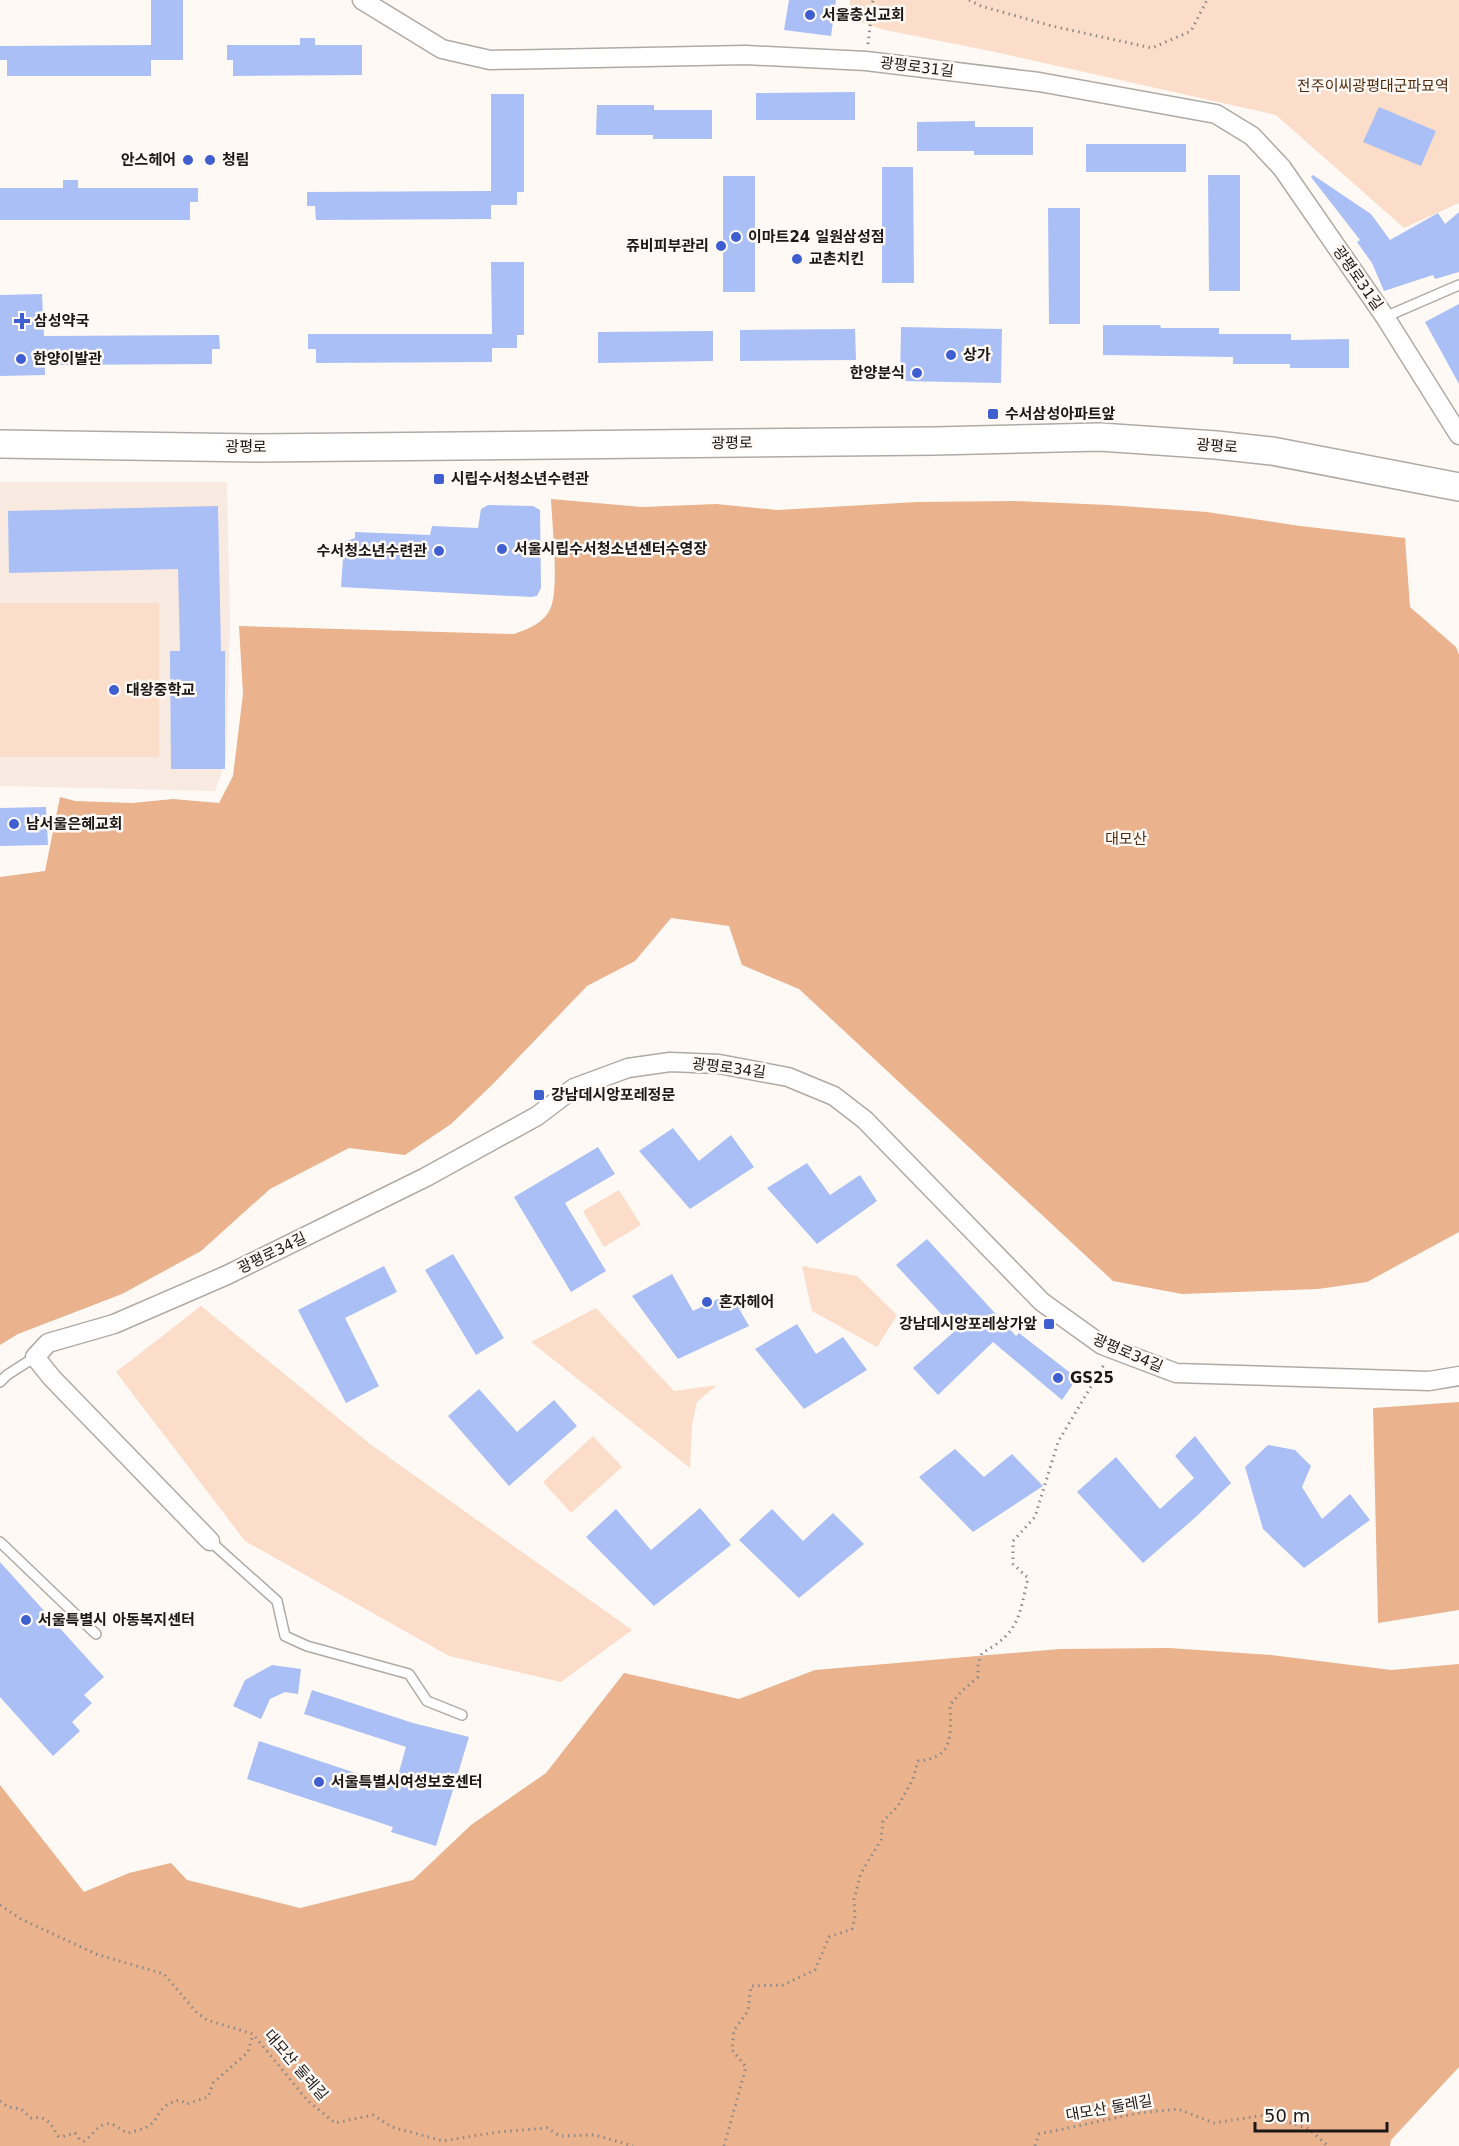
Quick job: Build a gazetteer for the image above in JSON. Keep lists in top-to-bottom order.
{
  "streets": {
    "main road": ["광평로"],
    "street": ["광평로31길", "광평로34길"],
    "path": ["대모산 둘레길"]
  },
  "parks": ["전주이씨광평대군파묘역", "대모산"],
  "places": {
    "other": [
      "서울충신교회",
      "안스헤어",
      "청림",
      "이마트24 일원삼성점",
      "쥬비피부관리",
      "교촌치킨",
      "상가",
      "한양이발관",
      "한양분식",
      "서울시립수서청소년센터수영장",
      "수서청소년수련관",
      "대왕중학교",
      "남서울은혜교회",
      "혼자헤어",
      "GS25",
      "서울특별시 아동복지센터",
      "서울특별시여성보호센터"
    ],
    "health": ["삼성약국"],
    "transit": [
      "수서삼성아파트앞",
      "시립수서청소년수련관",
      "강남데시앙포레정문",
      "강남데시앙포레상가앞"
    ]
  },
  "scale_bar": "50 m"
}
